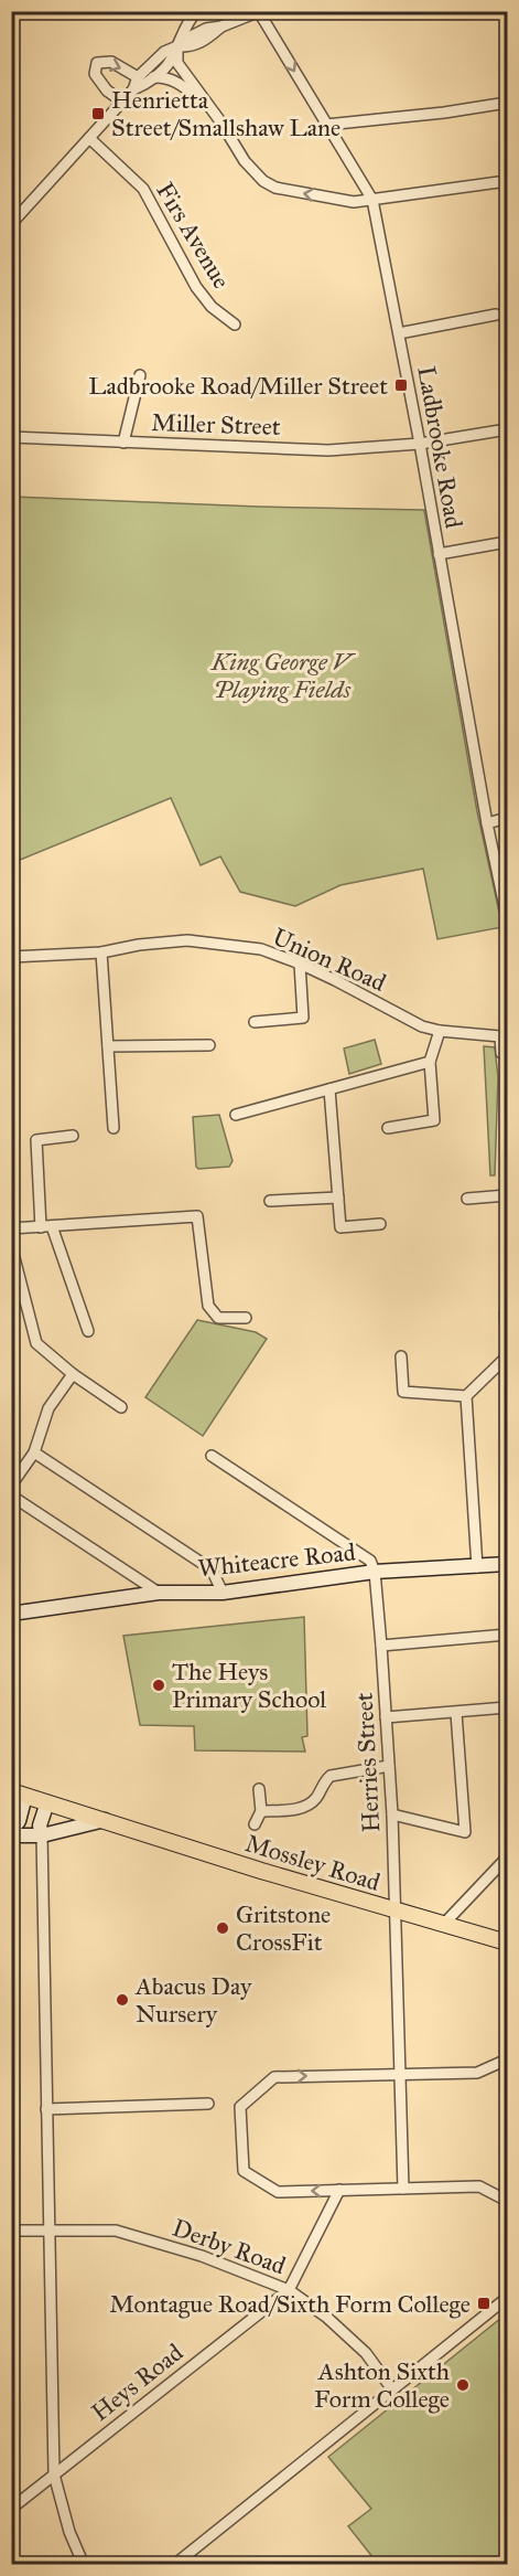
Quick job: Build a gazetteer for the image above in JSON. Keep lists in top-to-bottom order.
{
  "streets": {
    "main road": ["Whiteacre Road", "Mossley Road"],
    "street": [
      "Firs Avenue",
      "Miller Street",
      "Ladbrooke Road",
      "Union Road",
      "Herries Street",
      "Derby Road",
      "Heys Road"
    ]
  },
  "crossings": [
    ["Miller Street", "Ladbrooke Road"],
    ["Whiteacre Road", "Herries Street"],
    ["Herries Street", "Mossley Road"],
    ["Derby Road", "Heys Road"]
  ],
  "parks": ["King George V Playing Fields"],
  "places": {
    "transit": ["Henrietta Street/Smallshaw Lane", "Ladbrooke Road/Miller Street", "Montague Road/Sixth Form College"],
    "other": [
      "The Heys Primary School",
      "Gritstone CrossFit",
      "Abacus Day Nursery",
      "Ashton Sixth Form College"
    ]
  }
}
